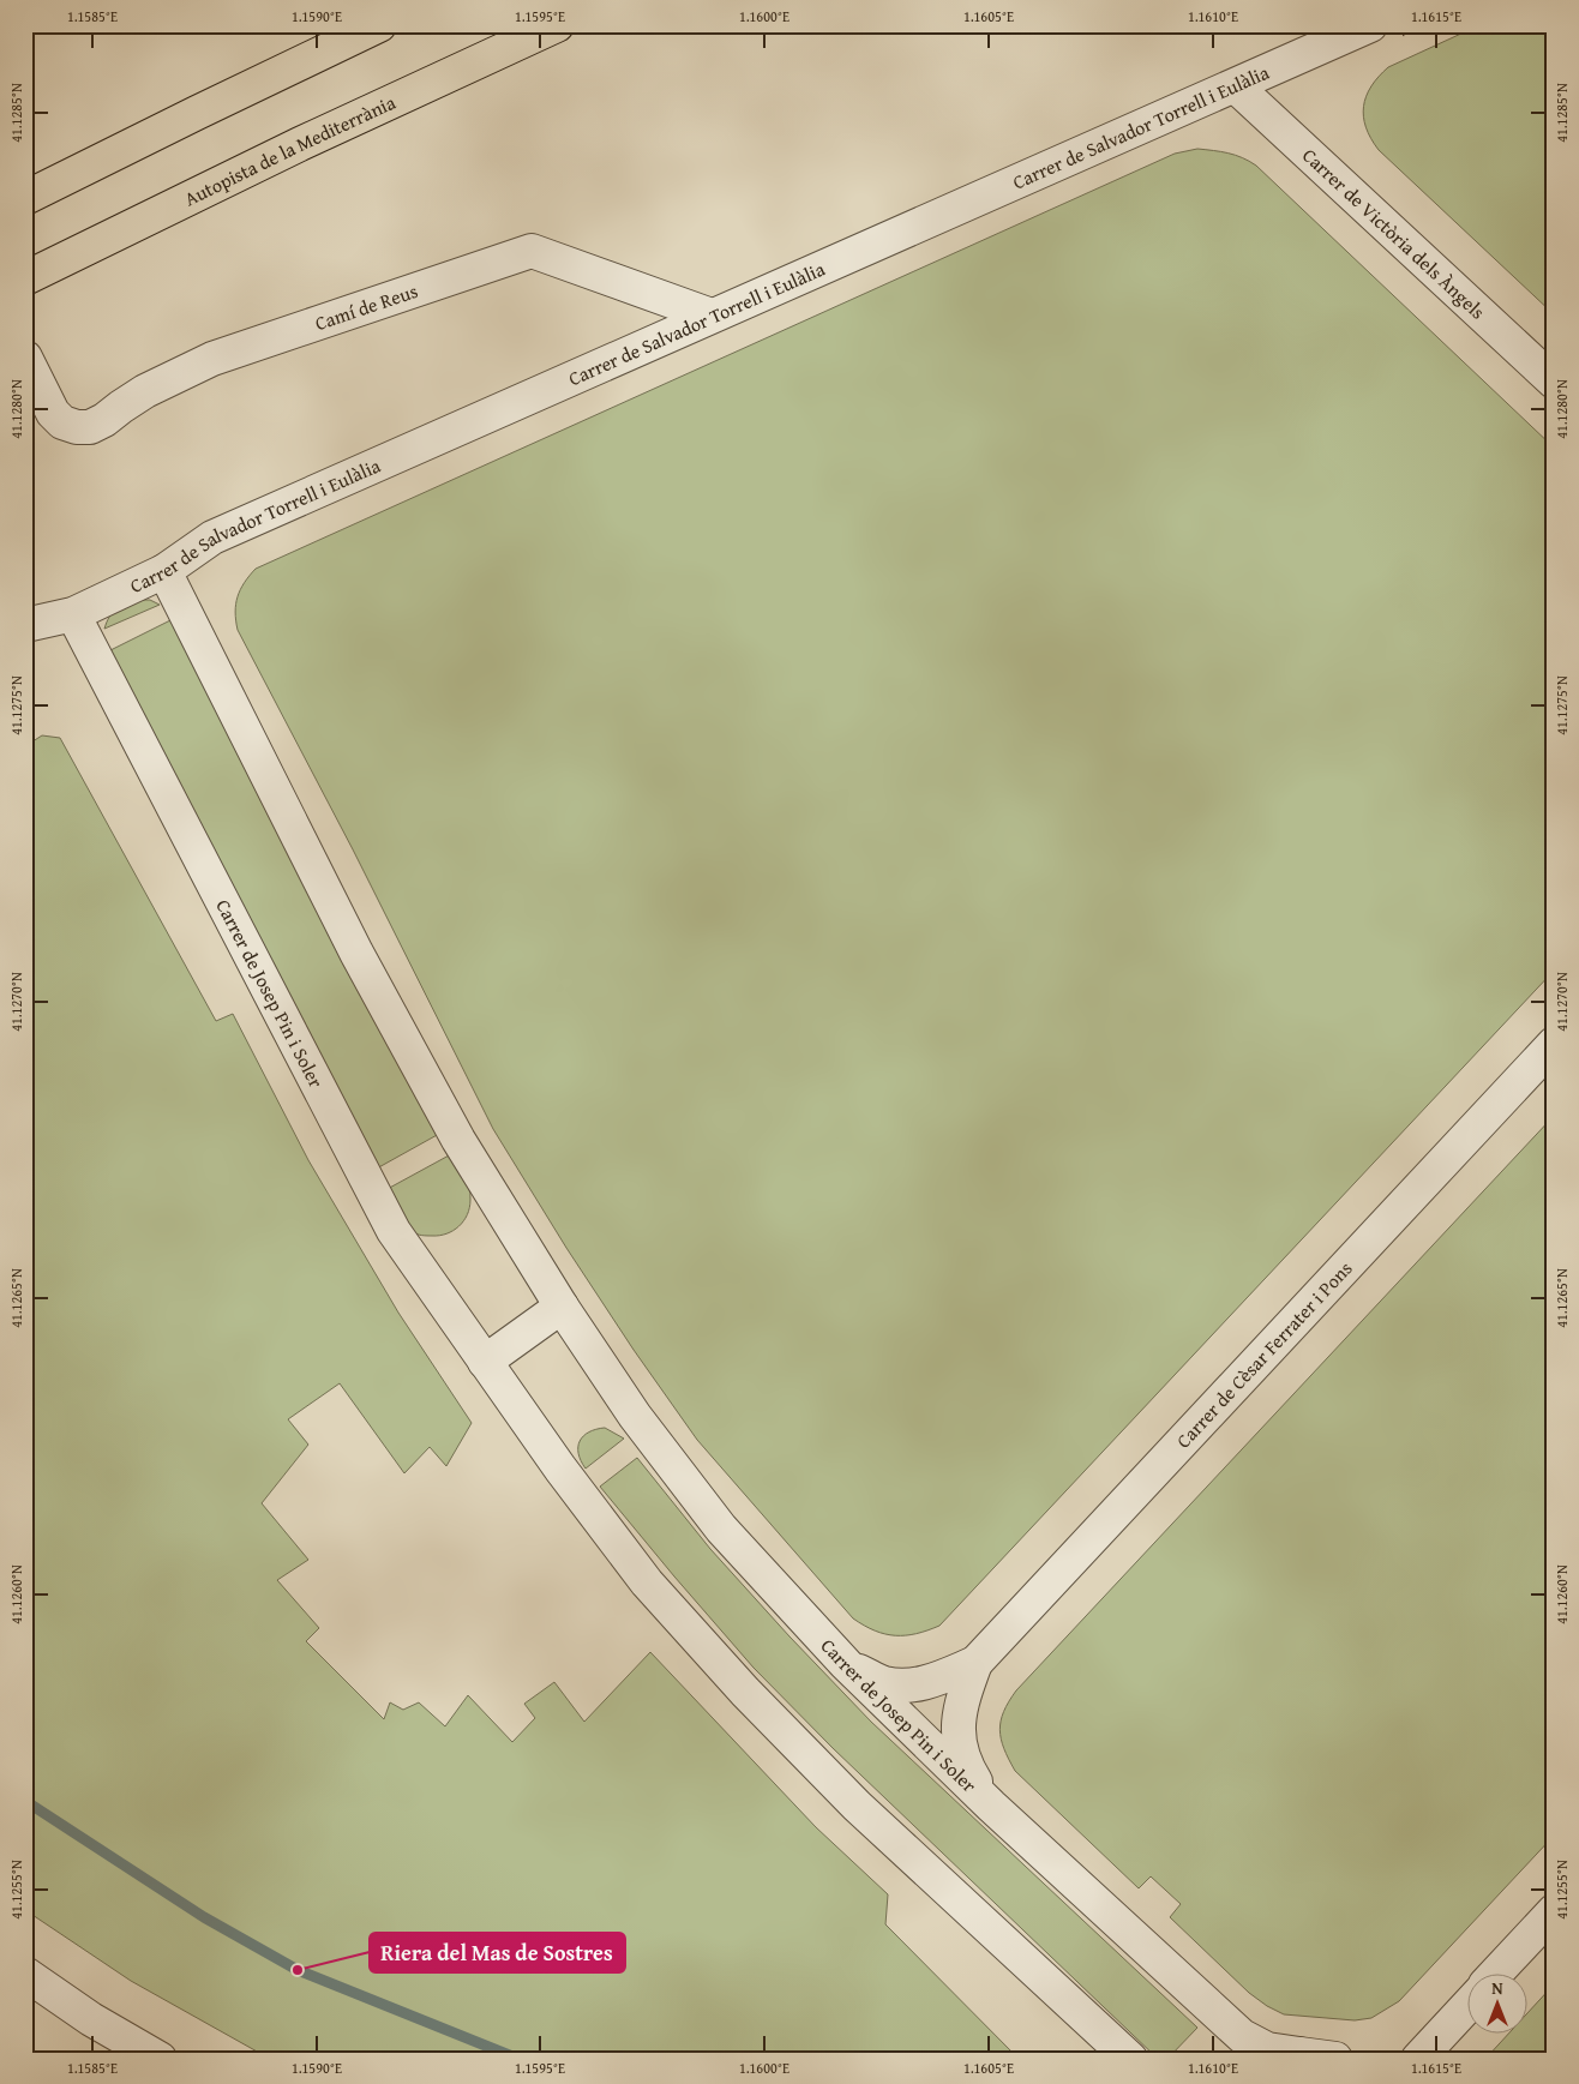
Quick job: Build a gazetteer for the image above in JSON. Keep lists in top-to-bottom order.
{
  "streets": {
    "highway": ["Autopista de la Mediterrània"],
    "street": [
      "Carrer de Salvador Torrell i Eulàlia",
      "Carrer de Victòria dels Àngels",
      "Camí de Reus",
      "Carrer de Josep Pin i Soler",
      "Carrer de Cèsar Ferrater i Pons"
    ]
  },
  "crossings": [
    ["Carrer de Salvador Torrell i Eulàlia", "Carrer de Victòria dels Àngels"],
    ["Carrer de Salvador Torrell i Eulàlia", "Camí de Reus"],
    ["Carrer de Salvador Torrell i Eulàlia", "Carrer de Josep Pin i Soler"],
    ["Carrer de Josep Pin i Soler", "Carrer de Cèsar Ferrater i Pons"]
  ],
  "places": ["Riera del Mas de Sostres"],
  "north": "top",
  "coordinates": [
    "1.1585°E",
    "1.1590°E",
    "1.1595°E",
    "1.1600°E",
    "1.1605°E",
    "1.1610°E",
    "1.1615°E",
    "41.1285°N",
    "41.1280°N",
    "41.1275°N",
    "41.1270°N",
    "41.1265°N",
    "41.1260°N",
    "41.1255°N"
  ]
}
